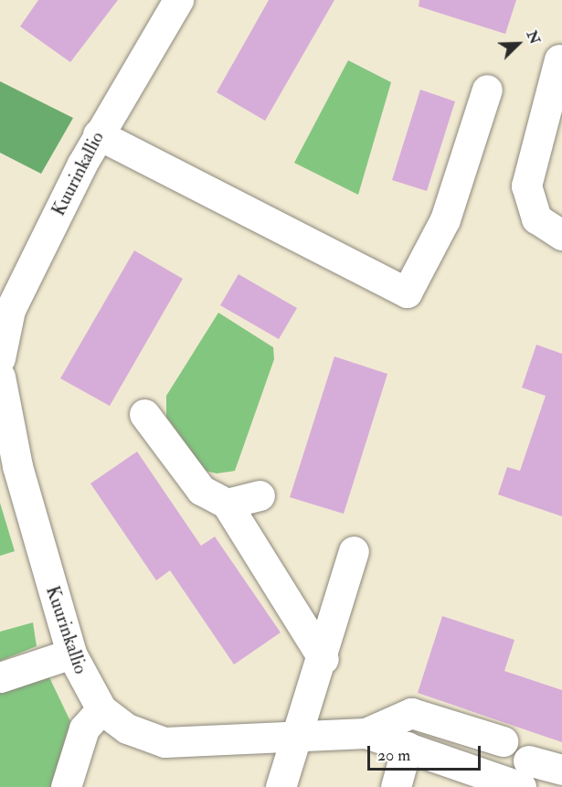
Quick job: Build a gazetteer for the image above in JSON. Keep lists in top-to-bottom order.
{
  "streets": {
    "street": ["Kuurinkallio"]
  },
  "scale_bar": "20 m",
  "north": "top right"
}
